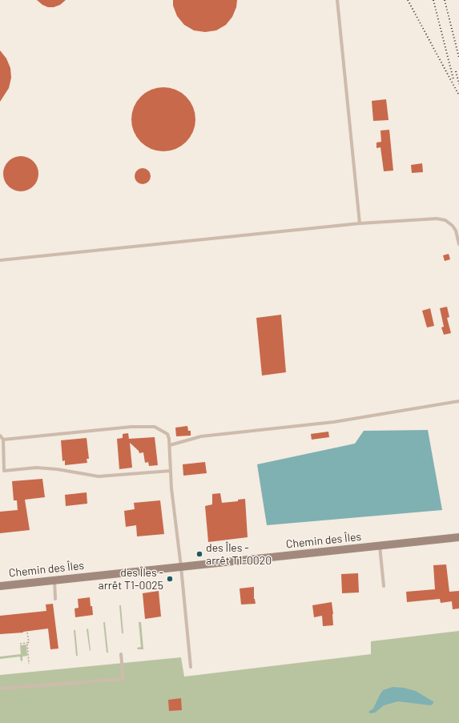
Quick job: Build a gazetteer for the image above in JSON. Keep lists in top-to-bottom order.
{
  "streets": {
    "main road": ["Chemin des Îles"]
  },
  "places": ["des Îles - arrêt T1-0020", "des Îles - arrêt T1-0025"]
}
